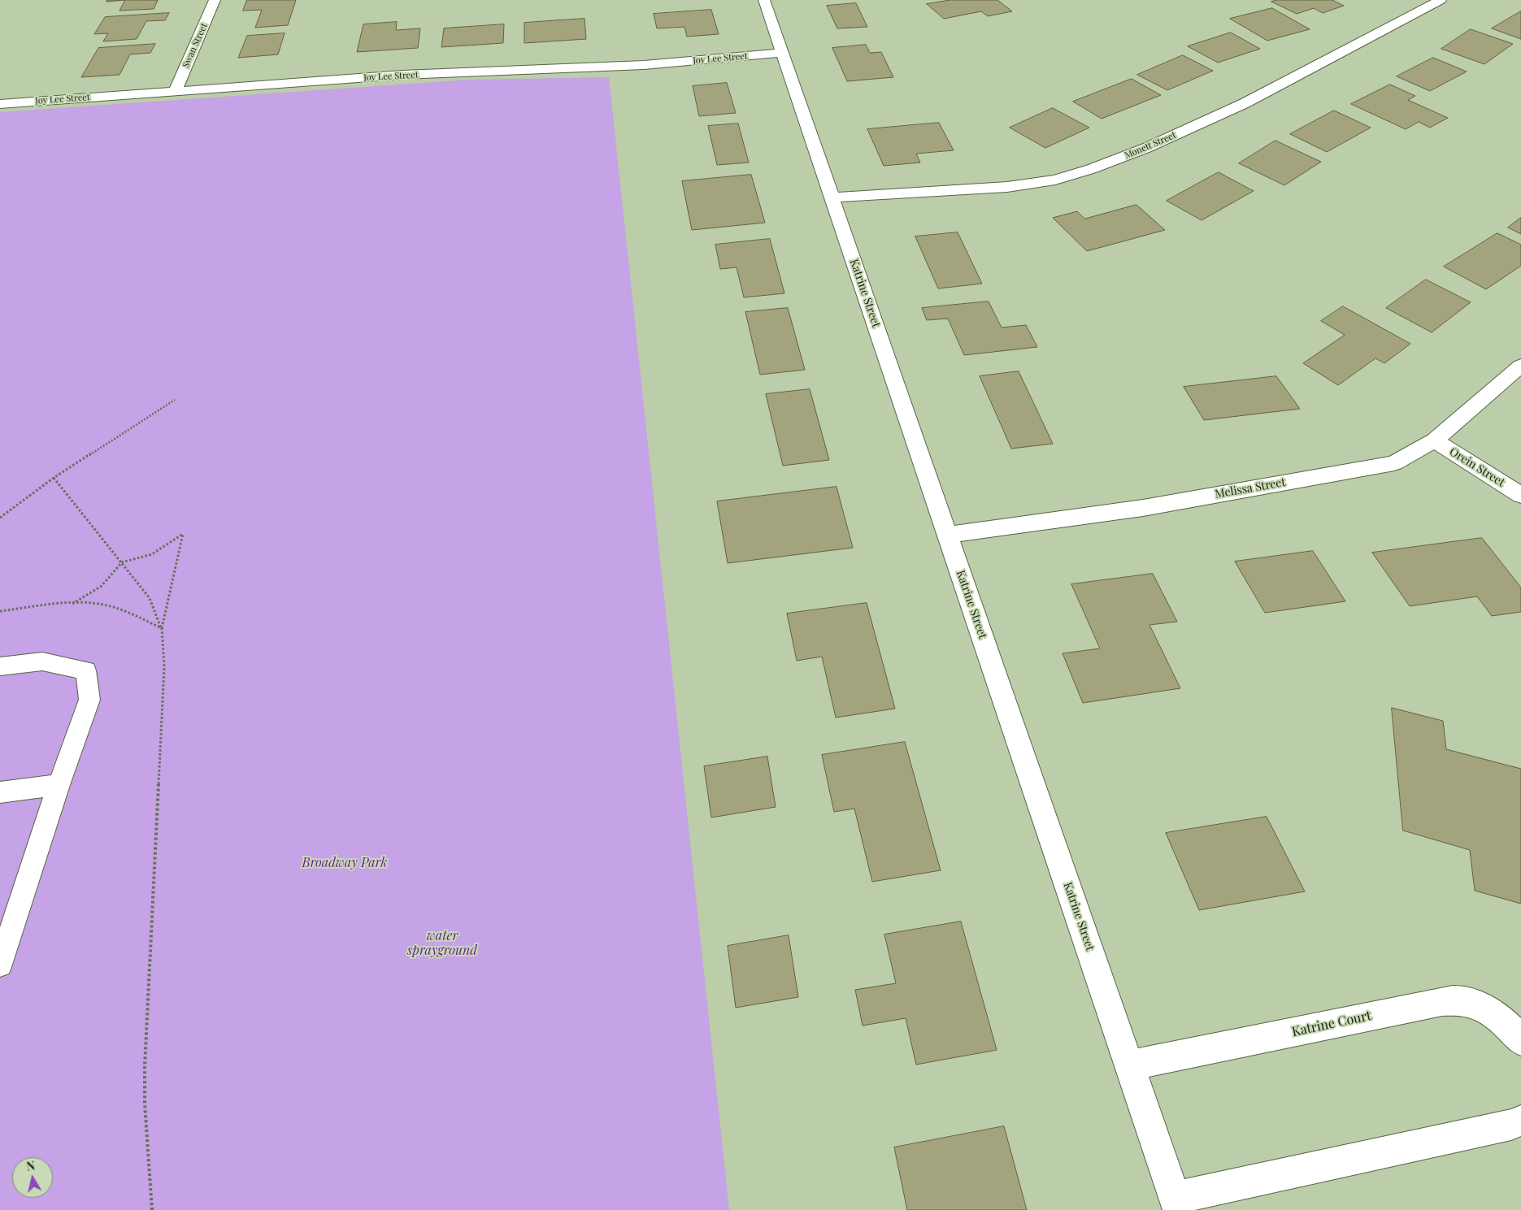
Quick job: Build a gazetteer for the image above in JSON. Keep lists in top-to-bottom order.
{
  "streets": {
    "street": [
      "Swan Street",
      "Joy Lee Street",
      "Monett Street",
      "Katrine Street",
      "Orein Street",
      "Melissa Street",
      "Katrine Court"
    ]
  },
  "crossings": [
    ["Swan Street", "Joy Lee Street"],
    ["Joy Lee Street", "Katrine Street"],
    ["Monett Street", "Katrine Street"],
    ["Katrine Street", "Melissa Street"],
    ["Katrine Street", "Katrine Court"],
    ["Orein Street", "Melissa Street"]
  ],
  "parks": ["Broadway Park", "water sprayground"],
  "north": "top"
}
